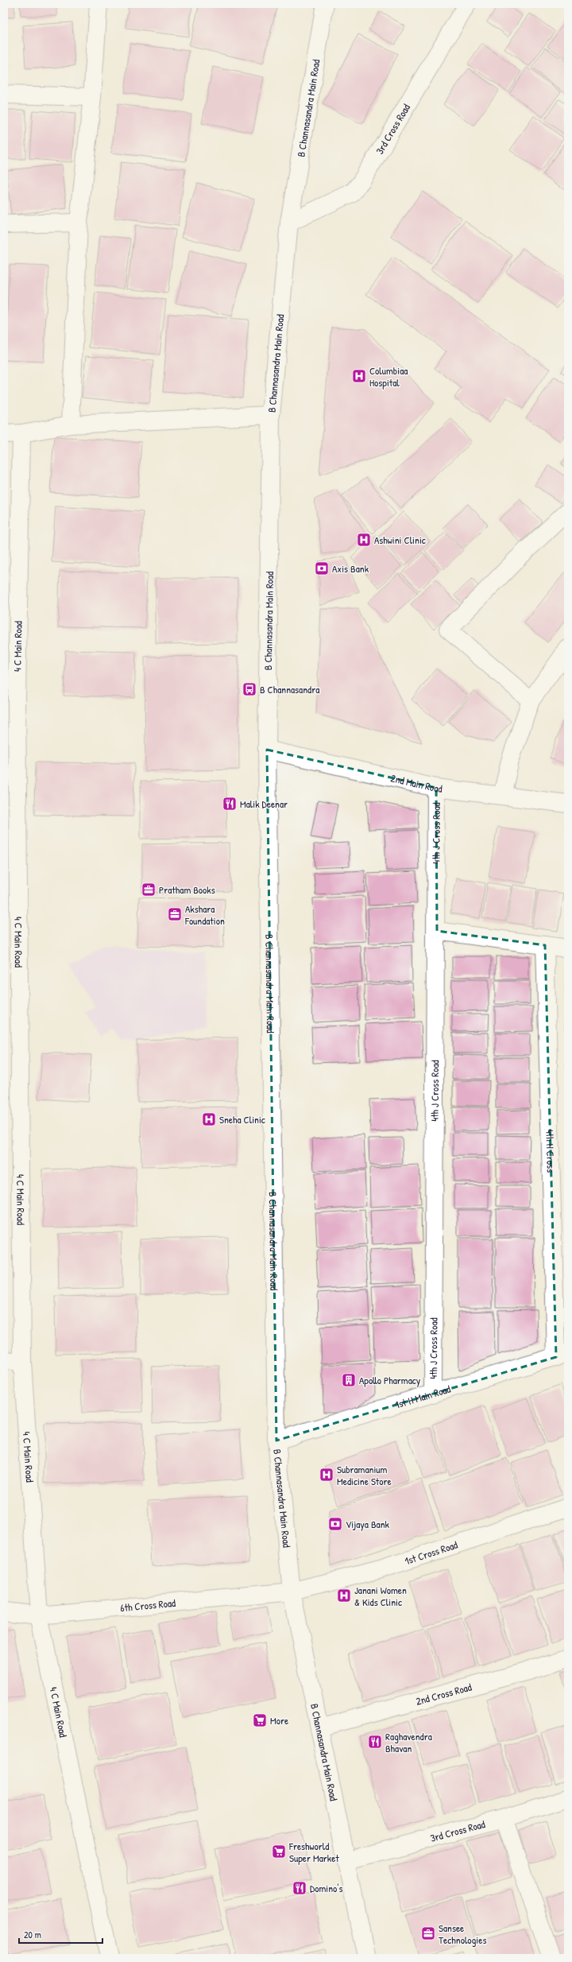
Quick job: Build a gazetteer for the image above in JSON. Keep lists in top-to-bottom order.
{
  "streets": {
    "street": [
      "B Channasandra Main Road",
      "3rd Cross Road",
      "4 C Main Road",
      "2nd Main Road",
      "4th J Cross Road",
      "4th H Cross",
      "1st H Main Road",
      "1st Cross Road",
      "6th Cross Road",
      "2nd Cross Road"
    ]
  },
  "crossings": [
    ["B Channasandra Main Road", "3rd Cross Road"],
    ["B Channasandra Main Road", "2nd Main Road"],
    ["B Channasandra Main Road", "1st H Main Road"],
    ["B Channasandra Main Road", "1st Cross Road"],
    ["B Channasandra Main Road", "6th Cross Road"],
    ["B Channasandra Main Road", "2nd Cross Road"],
    ["4 C Main Road", "6th Cross Road"],
    ["2nd Main Road", "4th J Cross Road"],
    ["4th J Cross Road", "1st H Main Road"],
    ["4th H Cross", "1st H Main Road"],
    ["1st Cross Road", "6th Cross Road"]
  ],
  "places": {
    "hospital": [
      "Columbiaa Hospital",
      "Ashwini Clinic",
      "Sneha Clinic",
      "Subramanium Medicine Store",
      "Janani Women & Kids Clinic"
    ],
    "bank": ["Axis Bank", "Vijaya Bank"],
    "bus stop": ["B Channasandra"],
    "restaurant": ["Malik Deenar", "Raghavendra Bhavan", "Domino's"],
    "office": ["Pratham Books", "Akshara Foundation", "Sansee Technologies"],
    "building": ["Apollo Pharmacy"],
    "supermarket": ["More", "Freshworld Super Market"]
  },
  "scale_bar": "20 m"
}
